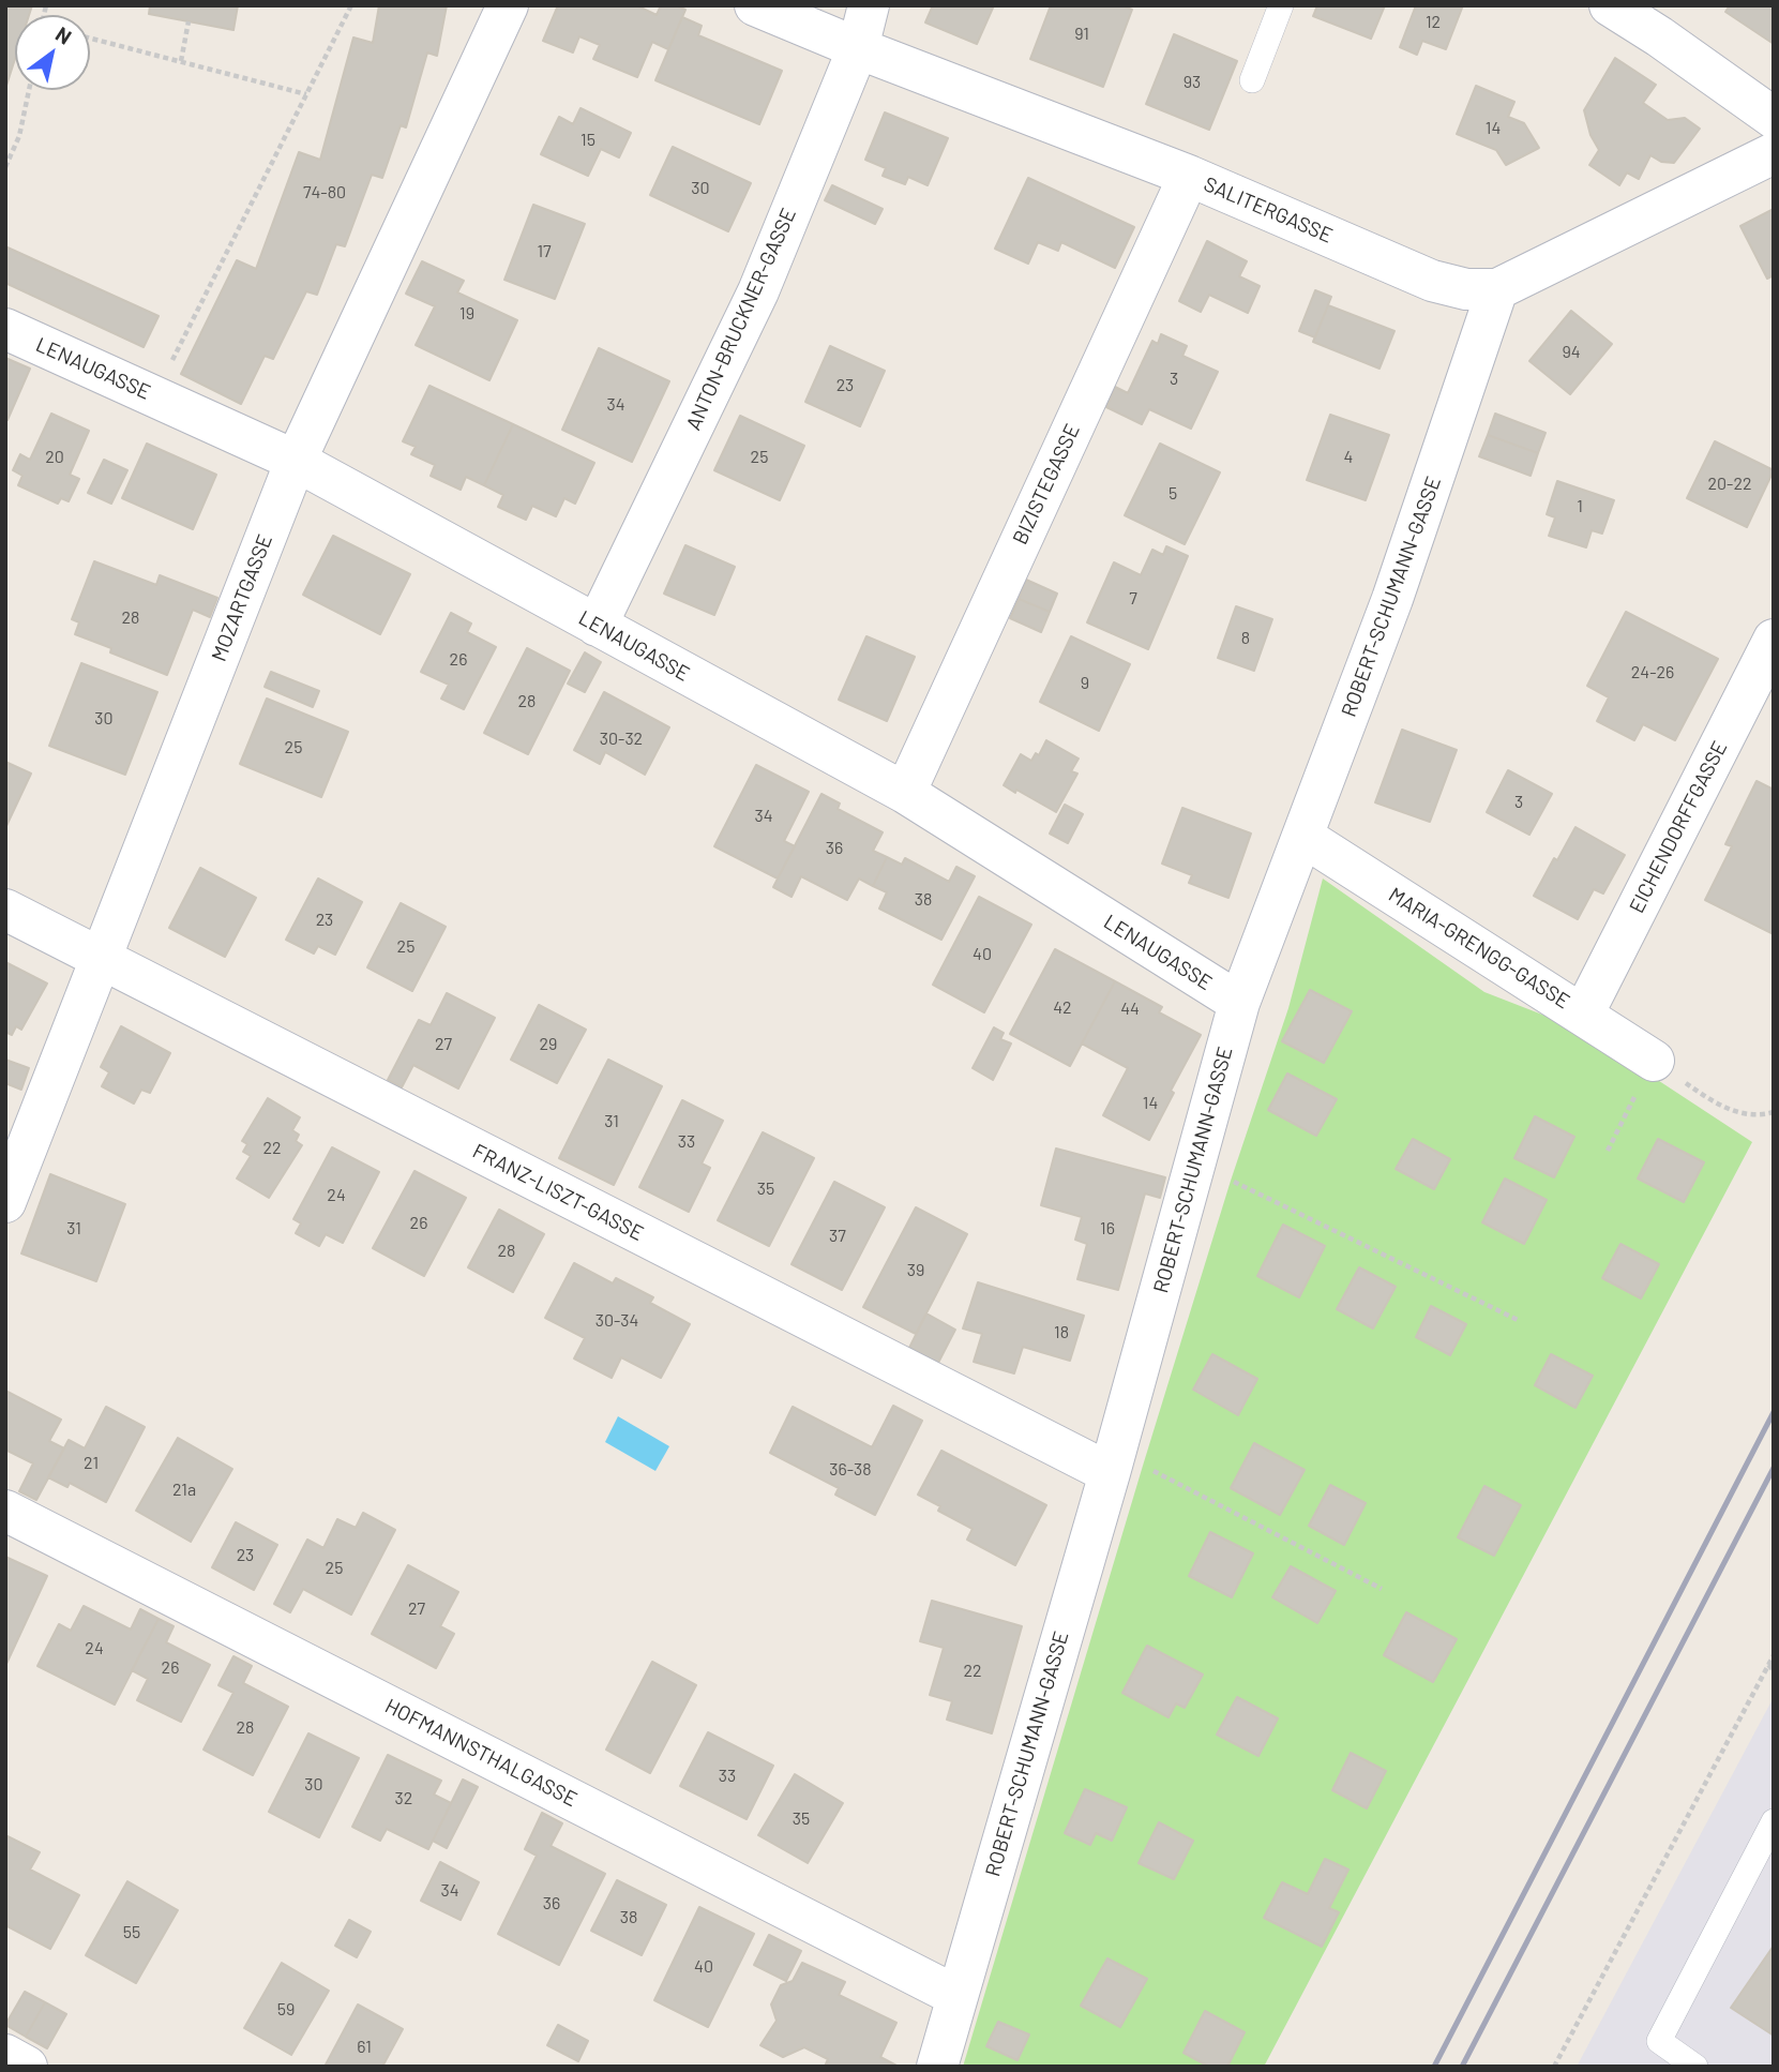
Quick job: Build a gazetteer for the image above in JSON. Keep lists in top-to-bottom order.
{
  "streets": {
    "street": [
      "SALITERGASSE",
      "ANTON-BRUCKNER-GASSE",
      "LENAUGASSE",
      "BIZISTEGASSE",
      "ROBERT-SCHUMANN-GASSE",
      "MOZARTGASSE",
      "EICHENDORFFGASSE",
      "MARIA-GRENGG-GASSE",
      "FRANZ-LISZT-GASSE",
      "HOFMANNSTHALGASSE"
    ]
  },
  "crossings": [
    ["SALITERGASSE", "ANTON-BRUCKNER-GASSE"],
    ["SALITERGASSE", "BIZISTEGASSE"],
    ["SALITERGASSE", "ROBERT-SCHUMANN-GASSE"],
    ["ANTON-BRUCKNER-GASSE", "LENAUGASSE"],
    ["LENAUGASSE", "BIZISTEGASSE"],
    ["LENAUGASSE", "ROBERT-SCHUMANN-GASSE"],
    ["LENAUGASSE", "MOZARTGASSE"],
    ["ROBERT-SCHUMANN-GASSE", "MARIA-GRENGG-GASSE"],
    ["ROBERT-SCHUMANN-GASSE", "FRANZ-LISZT-GASSE"],
    ["ROBERT-SCHUMANN-GASSE", "HOFMANNSTHALGASSE"],
    ["MOZARTGASSE", "FRANZ-LISZT-GASSE"],
    ["EICHENDORFFGASSE", "MARIA-GRENGG-GASSE"]
  ],
  "house_numbers": [
    "12",
    "91",
    "93",
    "14",
    "15",
    "30",
    "74-80",
    "17",
    "19",
    "94",
    "3",
    "23",
    "34",
    "20",
    "25",
    "4",
    "20-22",
    "5",
    "1",
    "7",
    "28",
    "8",
    "26",
    "24-26",
    "9",
    "28",
    "30",
    "30-32",
    "25",
    "3",
    "34",
    "36",
    "38",
    "23",
    "25",
    "40",
    "42",
    "44",
    "27",
    "29",
    "14",
    "31",
    "33",
    "22",
    "35",
    "24",
    "26",
    "31",
    "16",
    "37",
    "28",
    "39",
    "30-34",
    "18",
    "21",
    "36-38",
    "21a",
    "23",
    "25",
    "27",
    "24",
    "26",
    "22",
    "28",
    "33",
    "30",
    "32",
    "35",
    "34",
    "36",
    "38",
    "55",
    "40",
    "59",
    "61"
  ],
  "north": "top right"
}
